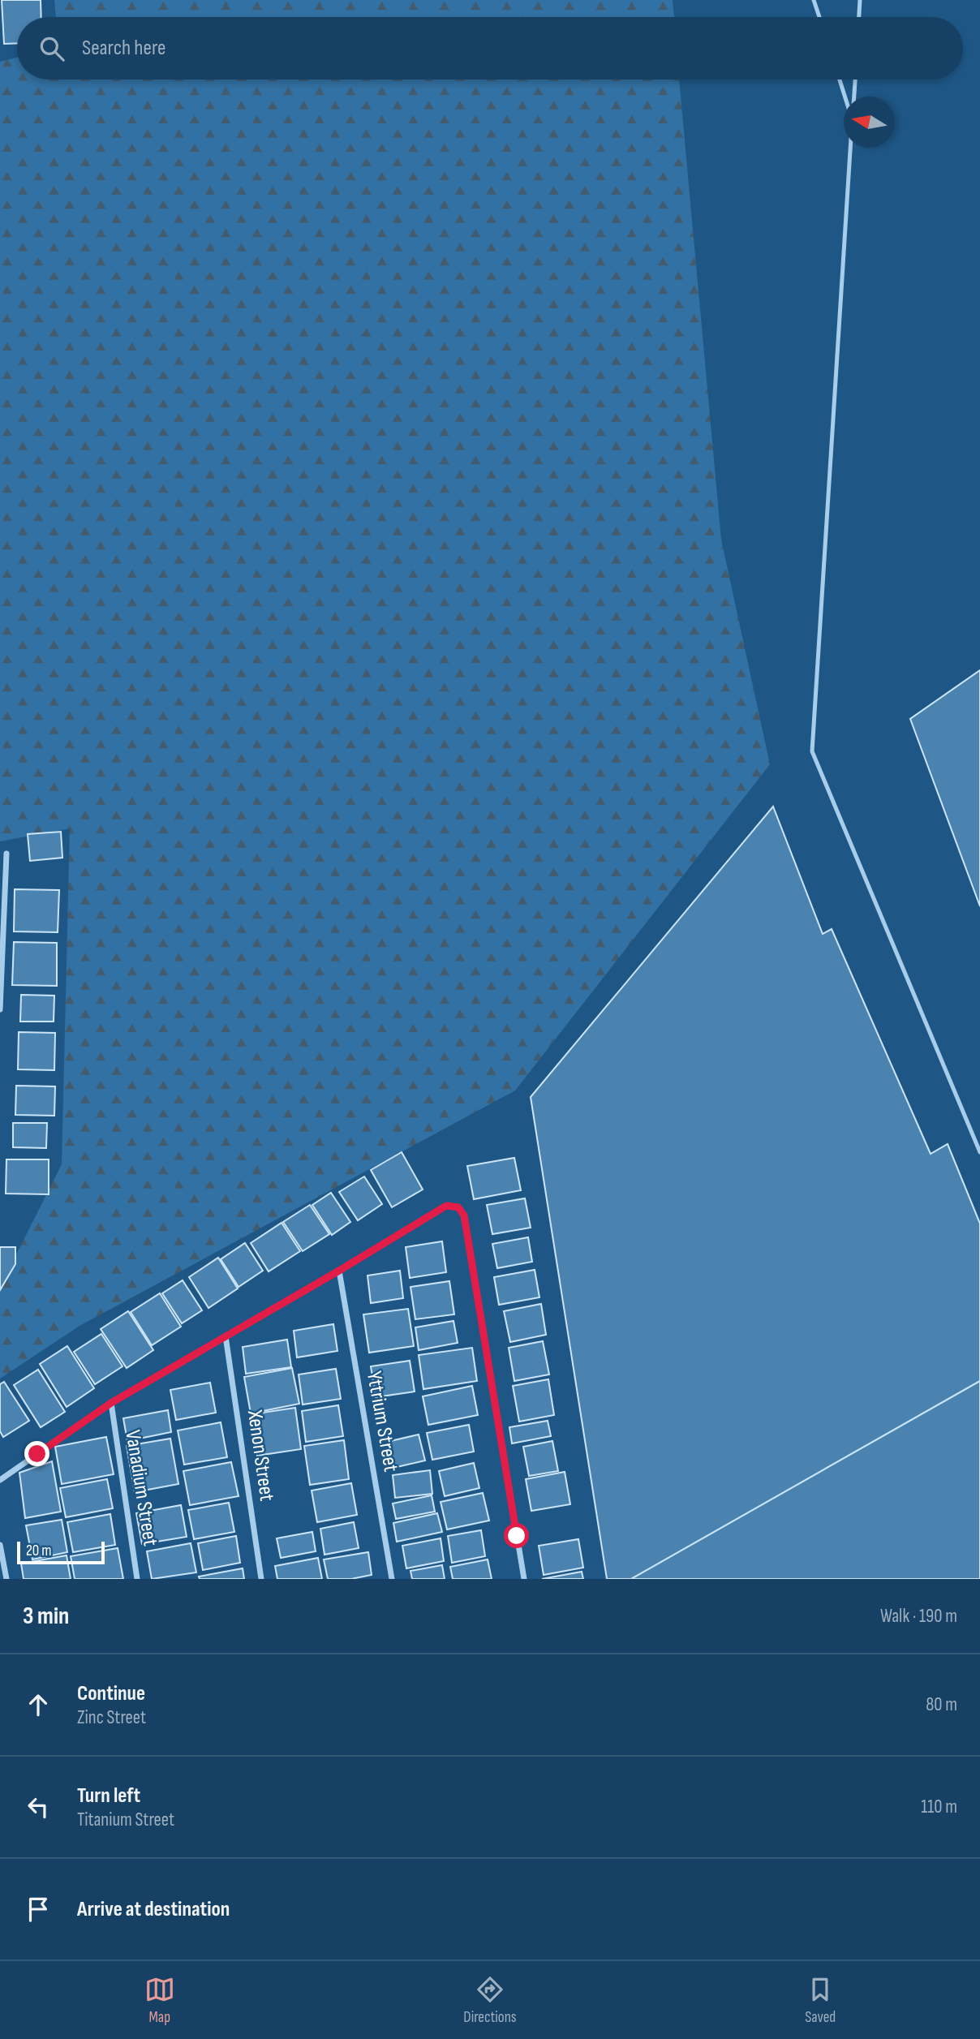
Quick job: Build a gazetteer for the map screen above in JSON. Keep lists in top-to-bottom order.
{
  "streets": {
    "street": ["Yttrium Street", "Xenon Street", "Vanadium Street"]
  },
  "scale_bar": "20 m",
  "north": "left",
  "page": {
    "search": "Search here",
    "scale": "20 m",
    "heading": ["3 min", "Walk · 190 m"],
    "list": [
      ["Continue", "Zinc Street", "80 m"],
      ["Turn left", "Titanium Street", "110 m"],
      "Arrive at destination"
    ],
    "nav": ["Map", "Directions", "Saved"]
  }
}
